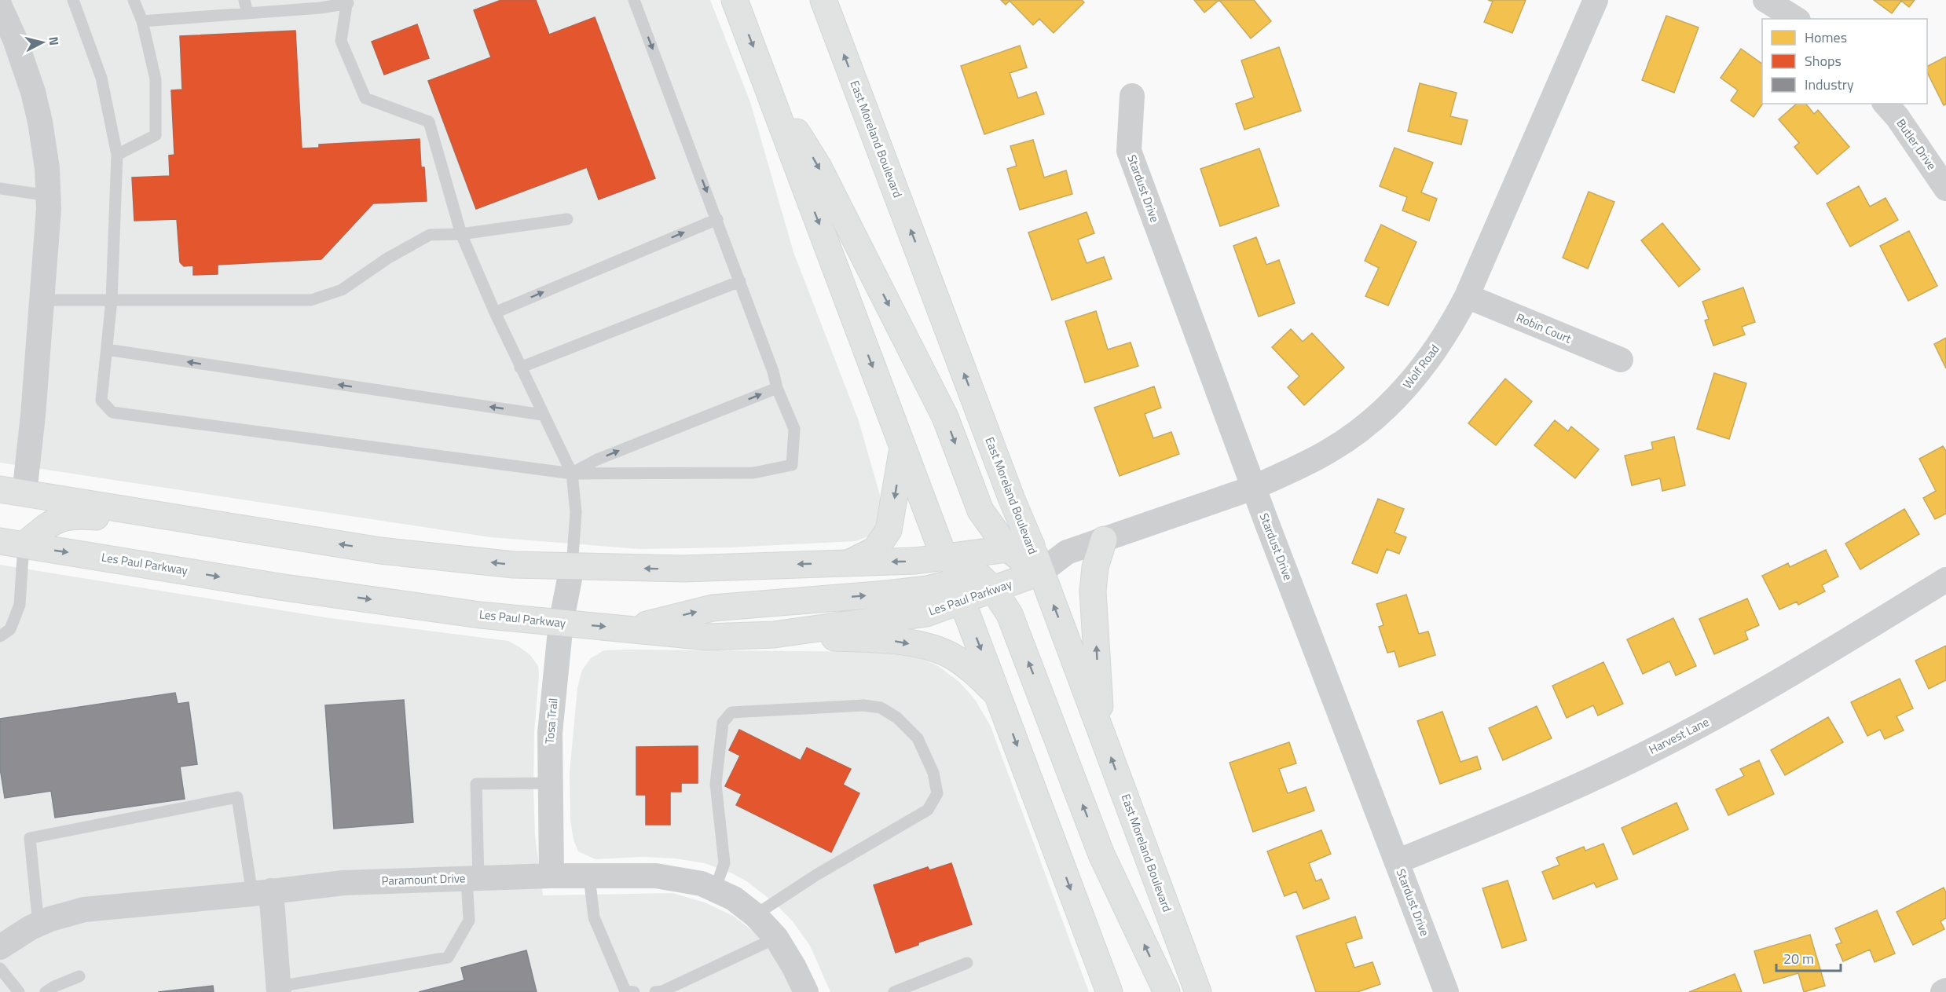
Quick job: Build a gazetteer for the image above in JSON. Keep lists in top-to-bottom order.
{
  "streets": {
    "main road": ["East Moreland Boulevard", "Les Paul Parkway"],
    "street": [
      "Butler Drive",
      "Stardust Drive",
      "Robin Court",
      "Wolf Road",
      "Tosa Trail",
      "Harvest Lane",
      "Paramount Drive"
    ]
  },
  "crossings": [
    ["East Moreland Boulevard", "Wolf Road"],
    ["East Moreland Boulevard", "Les Paul Parkway"],
    ["Stardust Drive", "Wolf Road"],
    ["Stardust Drive", "Harvest Lane"],
    ["Robin Court", "Wolf Road"],
    ["Wolf Road", "Les Paul Parkway"],
    ["Les Paul Parkway", "Tosa Trail"],
    ["Tosa Trail", "Paramount Drive"]
  ],
  "legend": ["Homes", "Shops", "Industry"],
  "scale_bar": "20 m",
  "north": "right"
}
